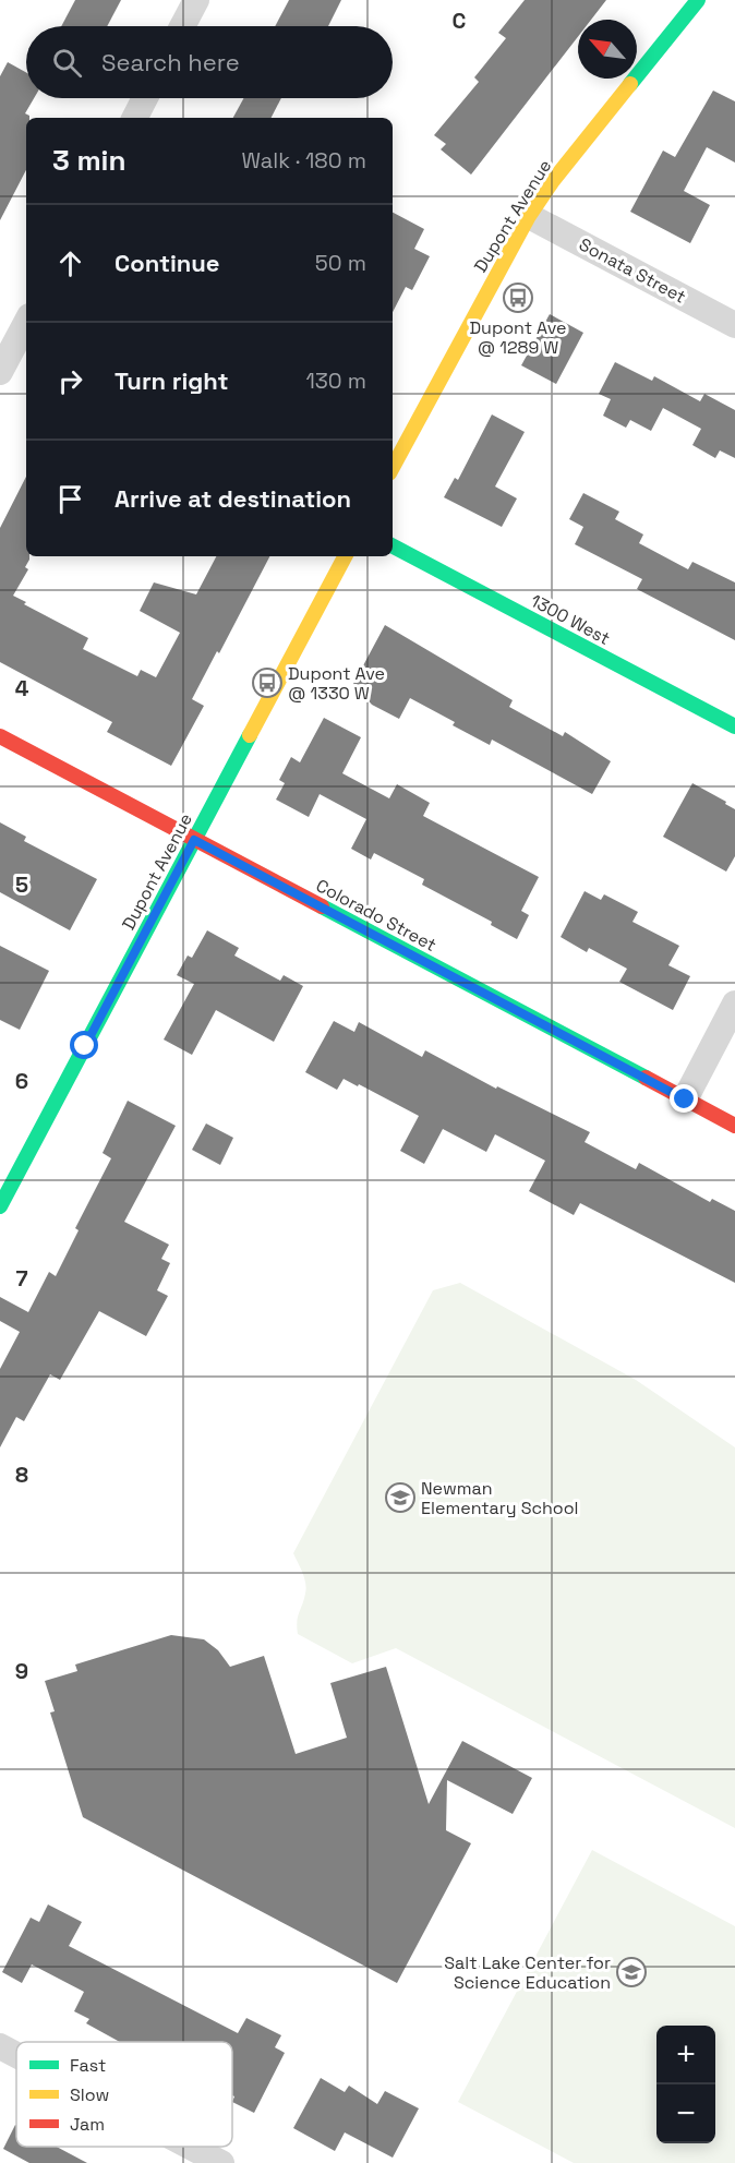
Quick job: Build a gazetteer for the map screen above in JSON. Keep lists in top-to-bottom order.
{
  "streets": {
    "street": [
      "Dupont Avenue",
      "Sonata Street",
      "1300 West",
      "Colorado Street"
    ]
  },
  "crossings": [
    ["Dupont Avenue", "Sonata Street"],
    ["Dupont Avenue", "Colorado Street"]
  ],
  "places": {
    "bus stop": ["Dupont Ave @ 1289 W", "Dupont Ave @ 1330 W"],
    "school or university": ["Newman Elementary School", "Salt Lake Center for Science Education"]
  },
  "legend": ["Fast", "Slow", "Jam"],
  "north": "top left",
  "page": {
    "search": "Search here",
    "heading": ["3 min", "Walk · 180 m"],
    "list": [
      ["Continue", "50 m"],
      ["Turn right", "130 m"],
      "Arrive at destination"
    ],
    "map_buttons": ["+", "−"]
  },
  "grid": {
    "columns": ["C"],
    "rows": [
      "4",
      "5",
      "6",
      "7",
      "8",
      "9"
    ]
  }
}
